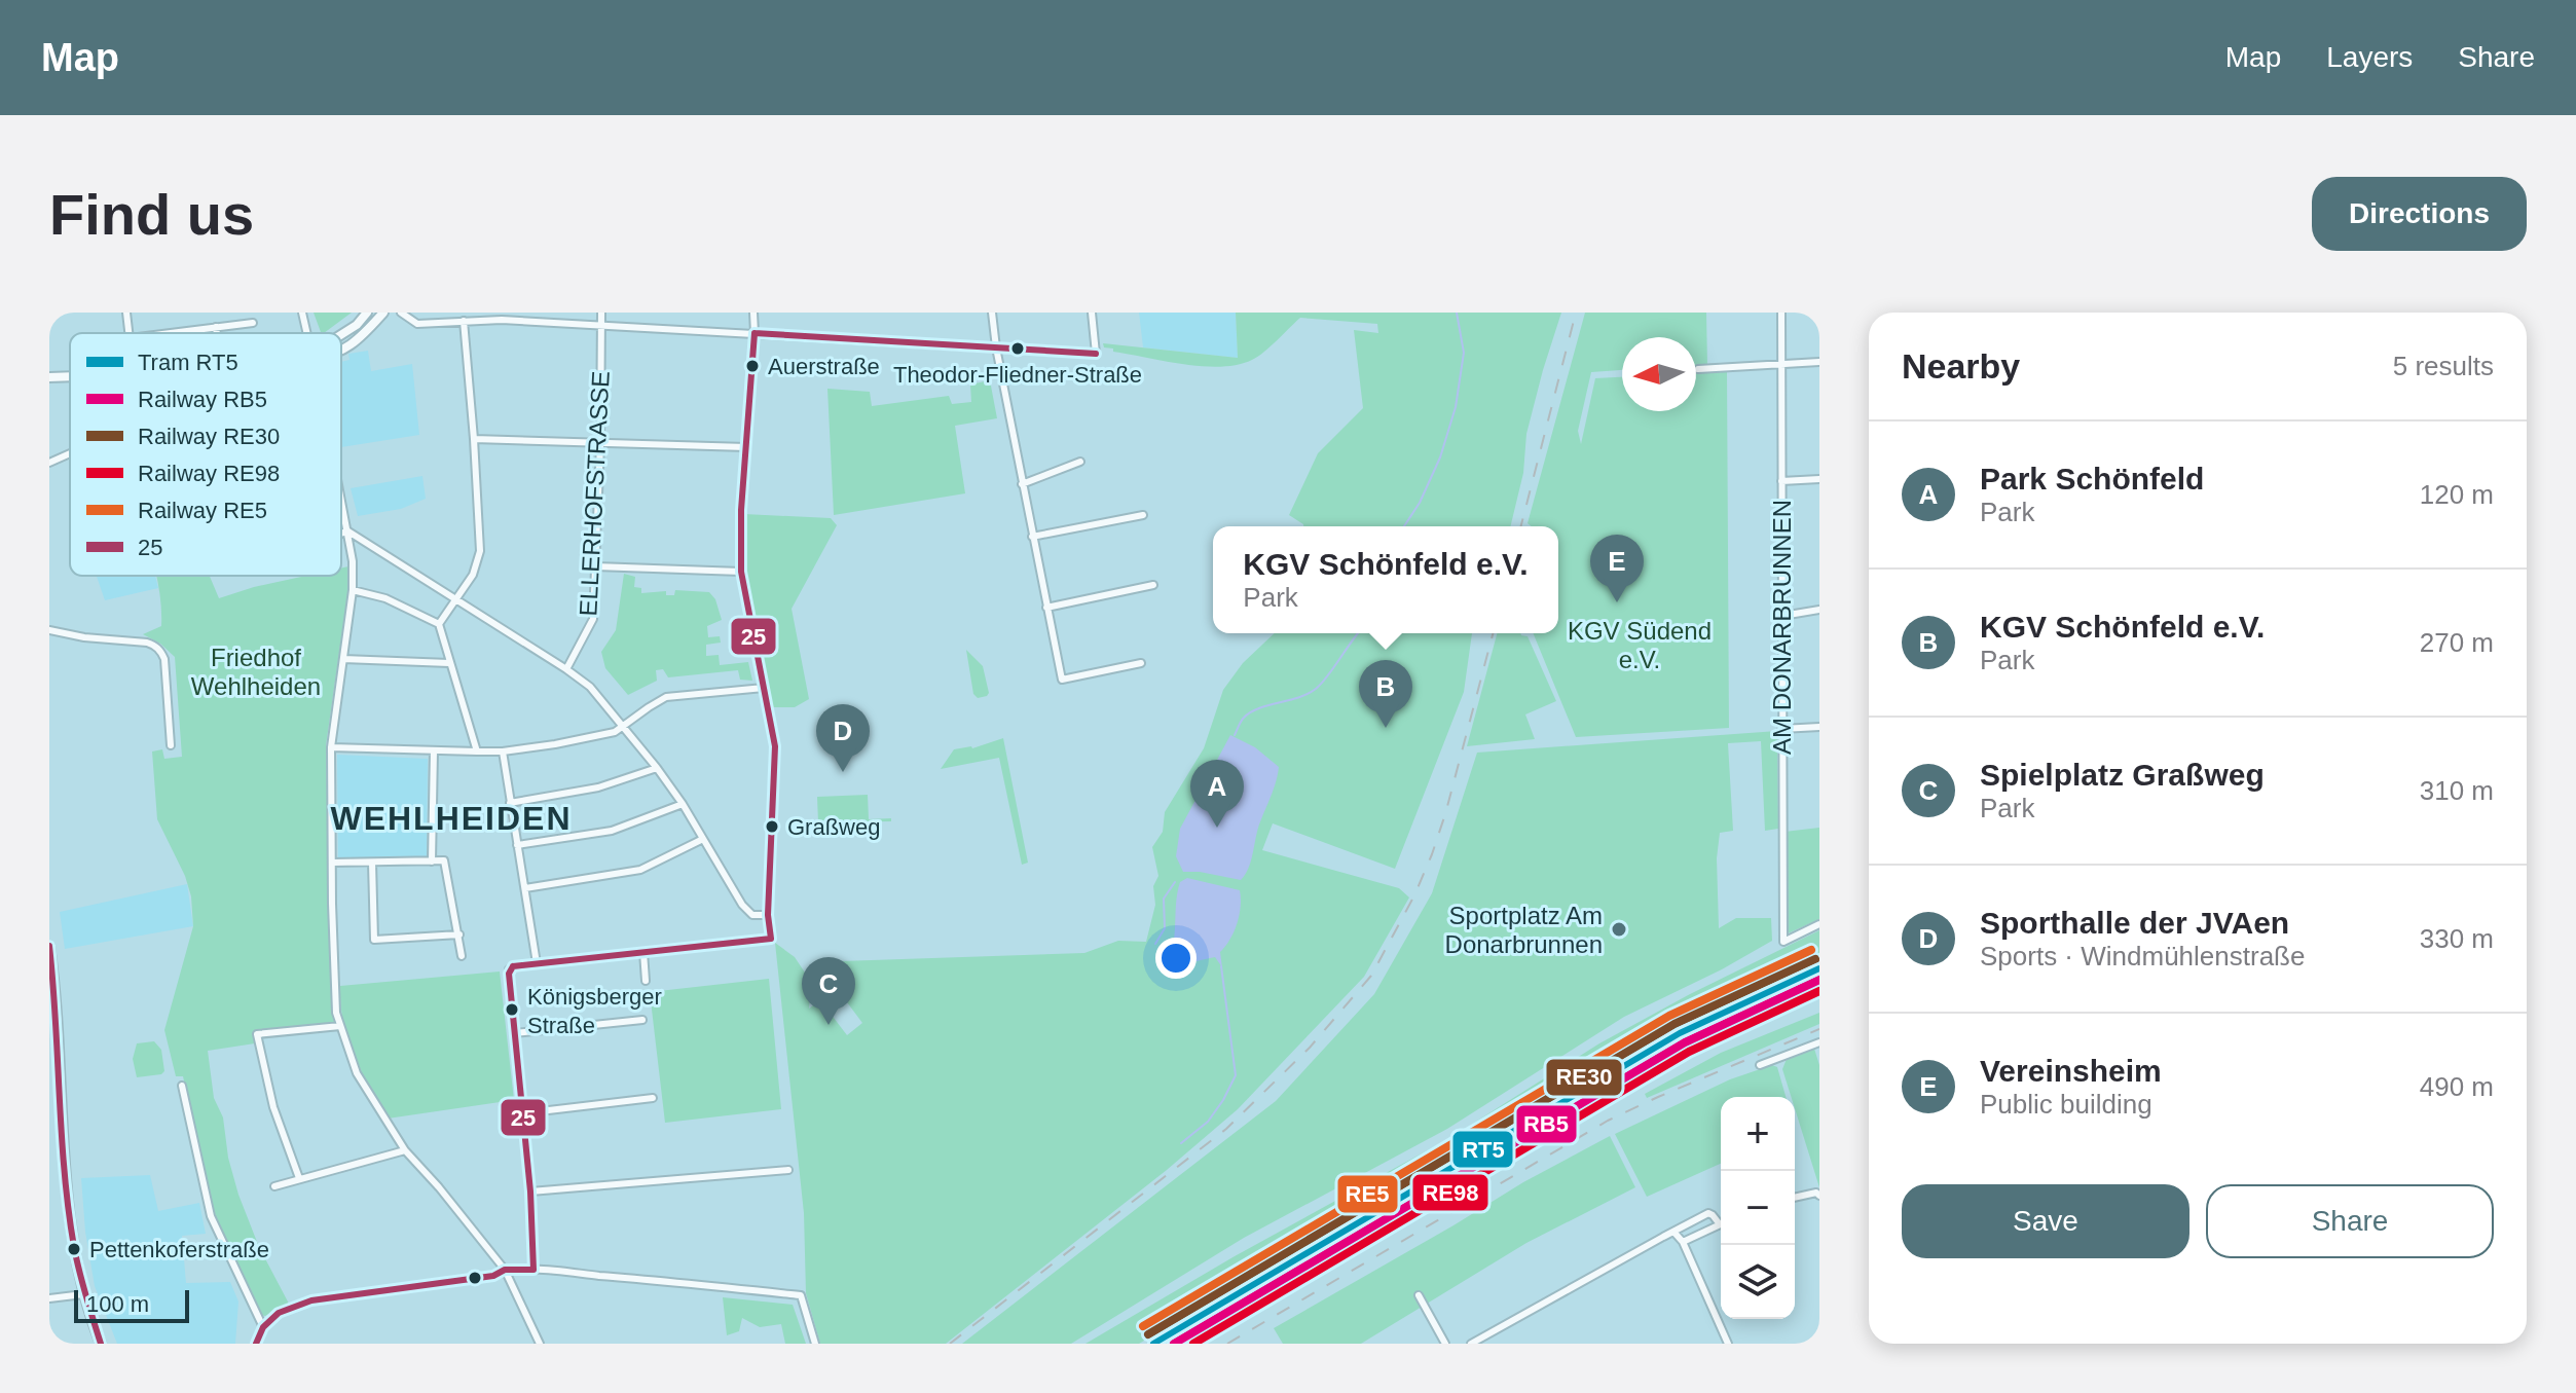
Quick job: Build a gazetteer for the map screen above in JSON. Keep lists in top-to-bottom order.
{
  "streets": {
    "street": ["ELLERHOFSTRASSE", "AM DONARBRUNNEN"]
  },
  "districts": ["WEHLHEIDEN"],
  "parks": ["KGV Südend e.V.", "Friedhof Wehlheiden"],
  "places": [
    "Theodor-Fliedner-Straße",
    "Auerstraße",
    "Graßweg",
    "Sportplatz Am Donarbrunnen",
    "Königsberger Straße",
    "Pettenkoferstraße"
  ],
  "lines": [
    "transit line 25",
    "rail line RE5",
    "rail line RE30",
    "tram line RT5",
    "rail line RB5",
    "rail line RE98"
  ],
  "legend": [
    "Tram RT5",
    "Railway RB5",
    "Railway RE30",
    "Railway RE98",
    "Railway RE5",
    "25"
  ],
  "scale_bar": "100 m",
  "north": "left",
  "page": {
    "header": "Map",
    "nav": ["Map", "Layers", "Share"],
    "buttons": [
      "Directions",
      ["Save", "Share"]
    ],
    "title": "Find us",
    "heading": ["Nearby", "5 results"],
    "list": [
      {
        "mark": "A",
        "name": "Park Schönfeld",
        "note": "Park",
        "value": "120 m"
      },
      {
        "mark": "B",
        "name": "KGV Schönfeld e.V.",
        "note": "Park",
        "value": "270 m"
      },
      {
        "mark": "C",
        "name": "Spielplatz Graßweg",
        "note": "Park",
        "value": "310 m"
      },
      {
        "mark": "D",
        "name": "Sporthalle der JVAen",
        "note": "Sports · Windmühlenstraße",
        "value": "330 m"
      },
      {
        "mark": "E",
        "name": "Vereinsheim",
        "note": "Public building",
        "value": "490 m"
      }
    ],
    "popup": ["KGV Schönfeld e.V.", "Park"],
    "pins": [
      "E",
      "B",
      "D",
      "A",
      "C"
    ],
    "map_buttons": ["+", "−"],
    "scale": "100 m"
  }
}
